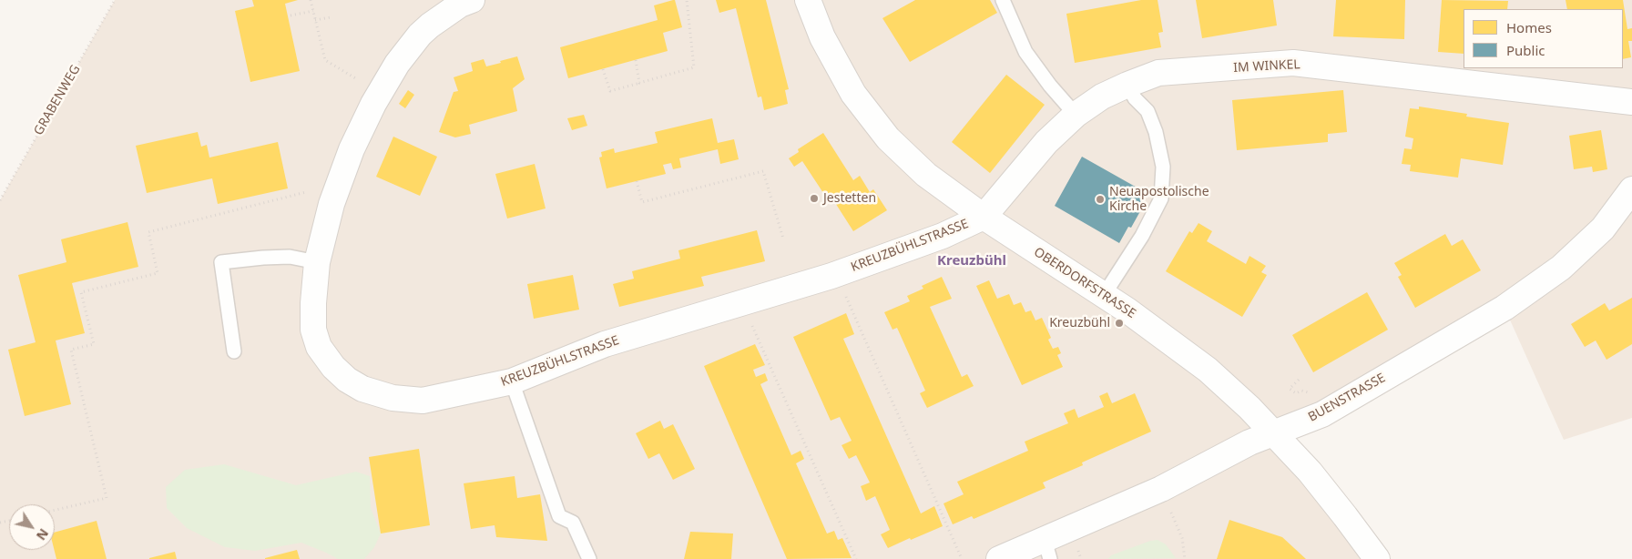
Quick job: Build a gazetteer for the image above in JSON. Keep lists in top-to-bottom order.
{
  "streets": {
    "street": [
      "IM WINKEL",
      "KREUZBÜHLSTRASSE",
      "OBERDORFSTRASSE",
      "BUENSTRASSE"
    ],
    "path": ["GRABENWEG"]
  },
  "crossings": [
    ["IM WINKEL", "KREUZBÜHLSTRASSE"],
    ["IM WINKEL", "OBERDORFSTRASSE"],
    ["KREUZBÜHLSTRASSE", "OBERDORFSTRASSE"],
    ["OBERDORFSTRASSE", "BUENSTRASSE"]
  ],
  "districts": ["Kreuzbühl"],
  "places": ["Jestetten", "Neuapostolische Kirche", "Kreuzbühl"],
  "legend": ["Homes", "Public"],
  "north": "bottom right"
}
